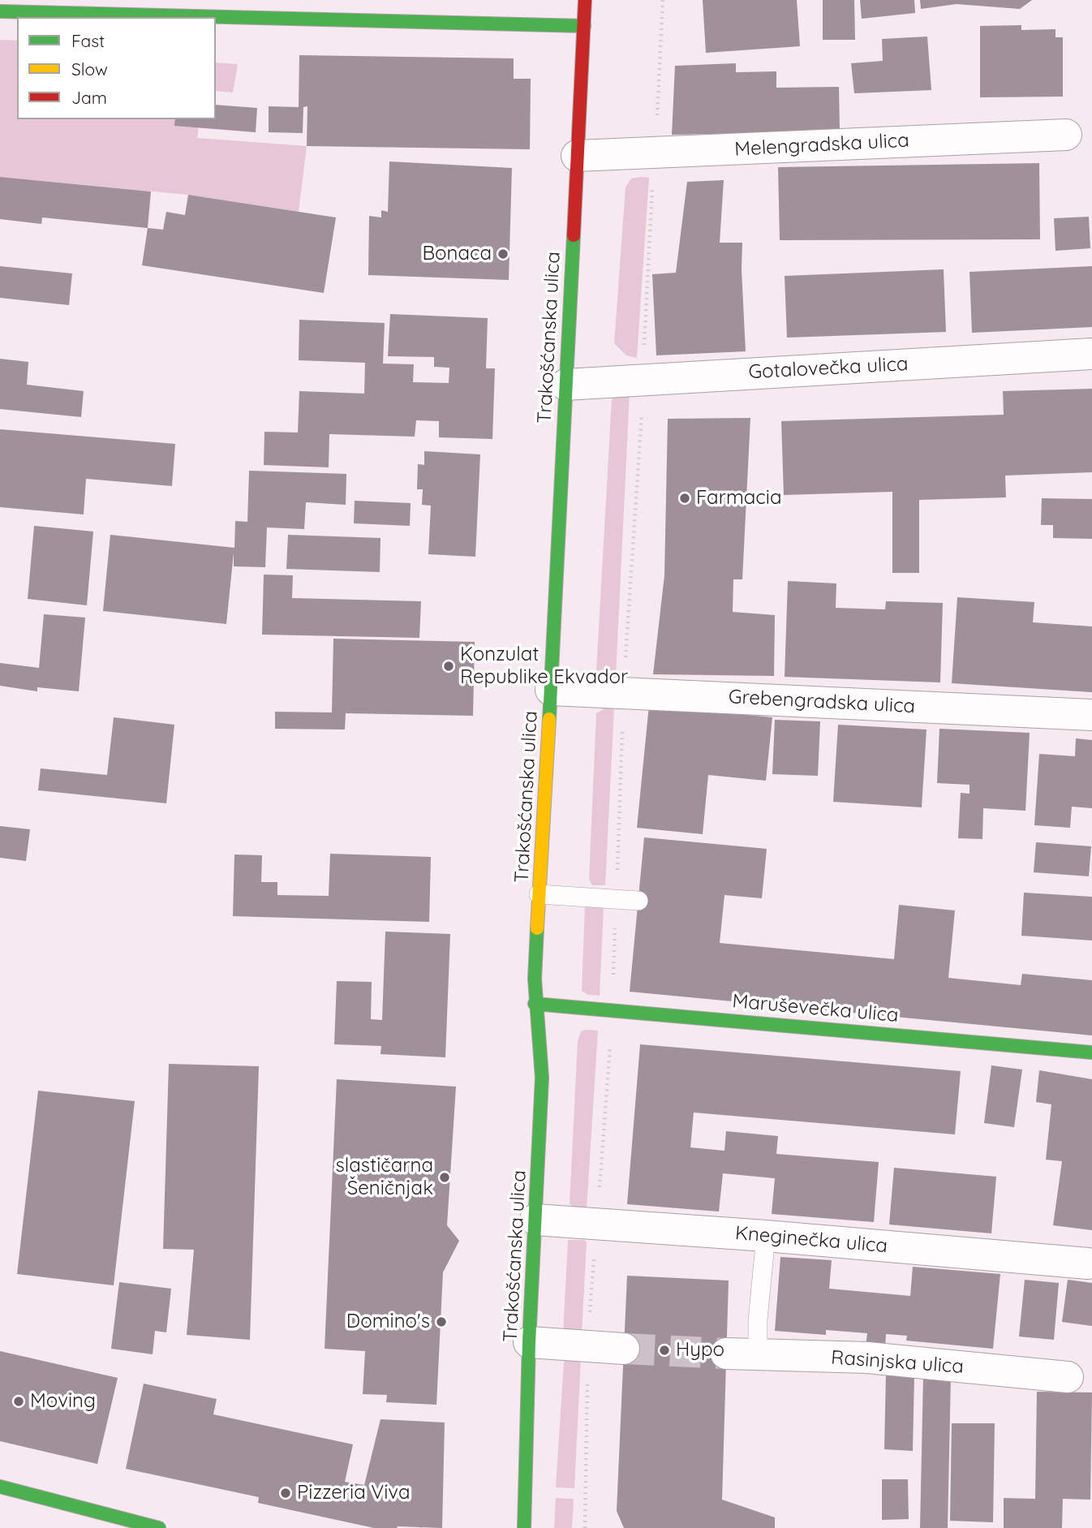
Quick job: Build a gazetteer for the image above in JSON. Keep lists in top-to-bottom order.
{
  "streets": {
    "street": [
      "Melengradska ulica",
      "Trakošćanska ulica",
      "Gotalovečka ulica",
      "Grebengradska ulica",
      "Maruševečka ulica",
      "Kneginečka ulica",
      "Rasinjska ulica"
    ]
  },
  "crossings": [
    ["Melengradska ulica", "Trakošćanska ulica"],
    ["Trakošćanska ulica", "Gotalovečka ulica"],
    ["Trakošćanska ulica", "Grebengradska ulica"],
    ["Trakošćanska ulica", "Maruševečka ulica"],
    ["Trakošćanska ulica", "Kneginečka ulica"]
  ],
  "places": [
    "Bonaca",
    "Farmacia",
    "Konzulat Republike Ekvador",
    "slastičarna Šeničnjak",
    "Domino's",
    "Hypo",
    "Moving",
    "Pizzeria Viva"
  ],
  "legend": ["Fast", "Slow", "Jam"]
}
